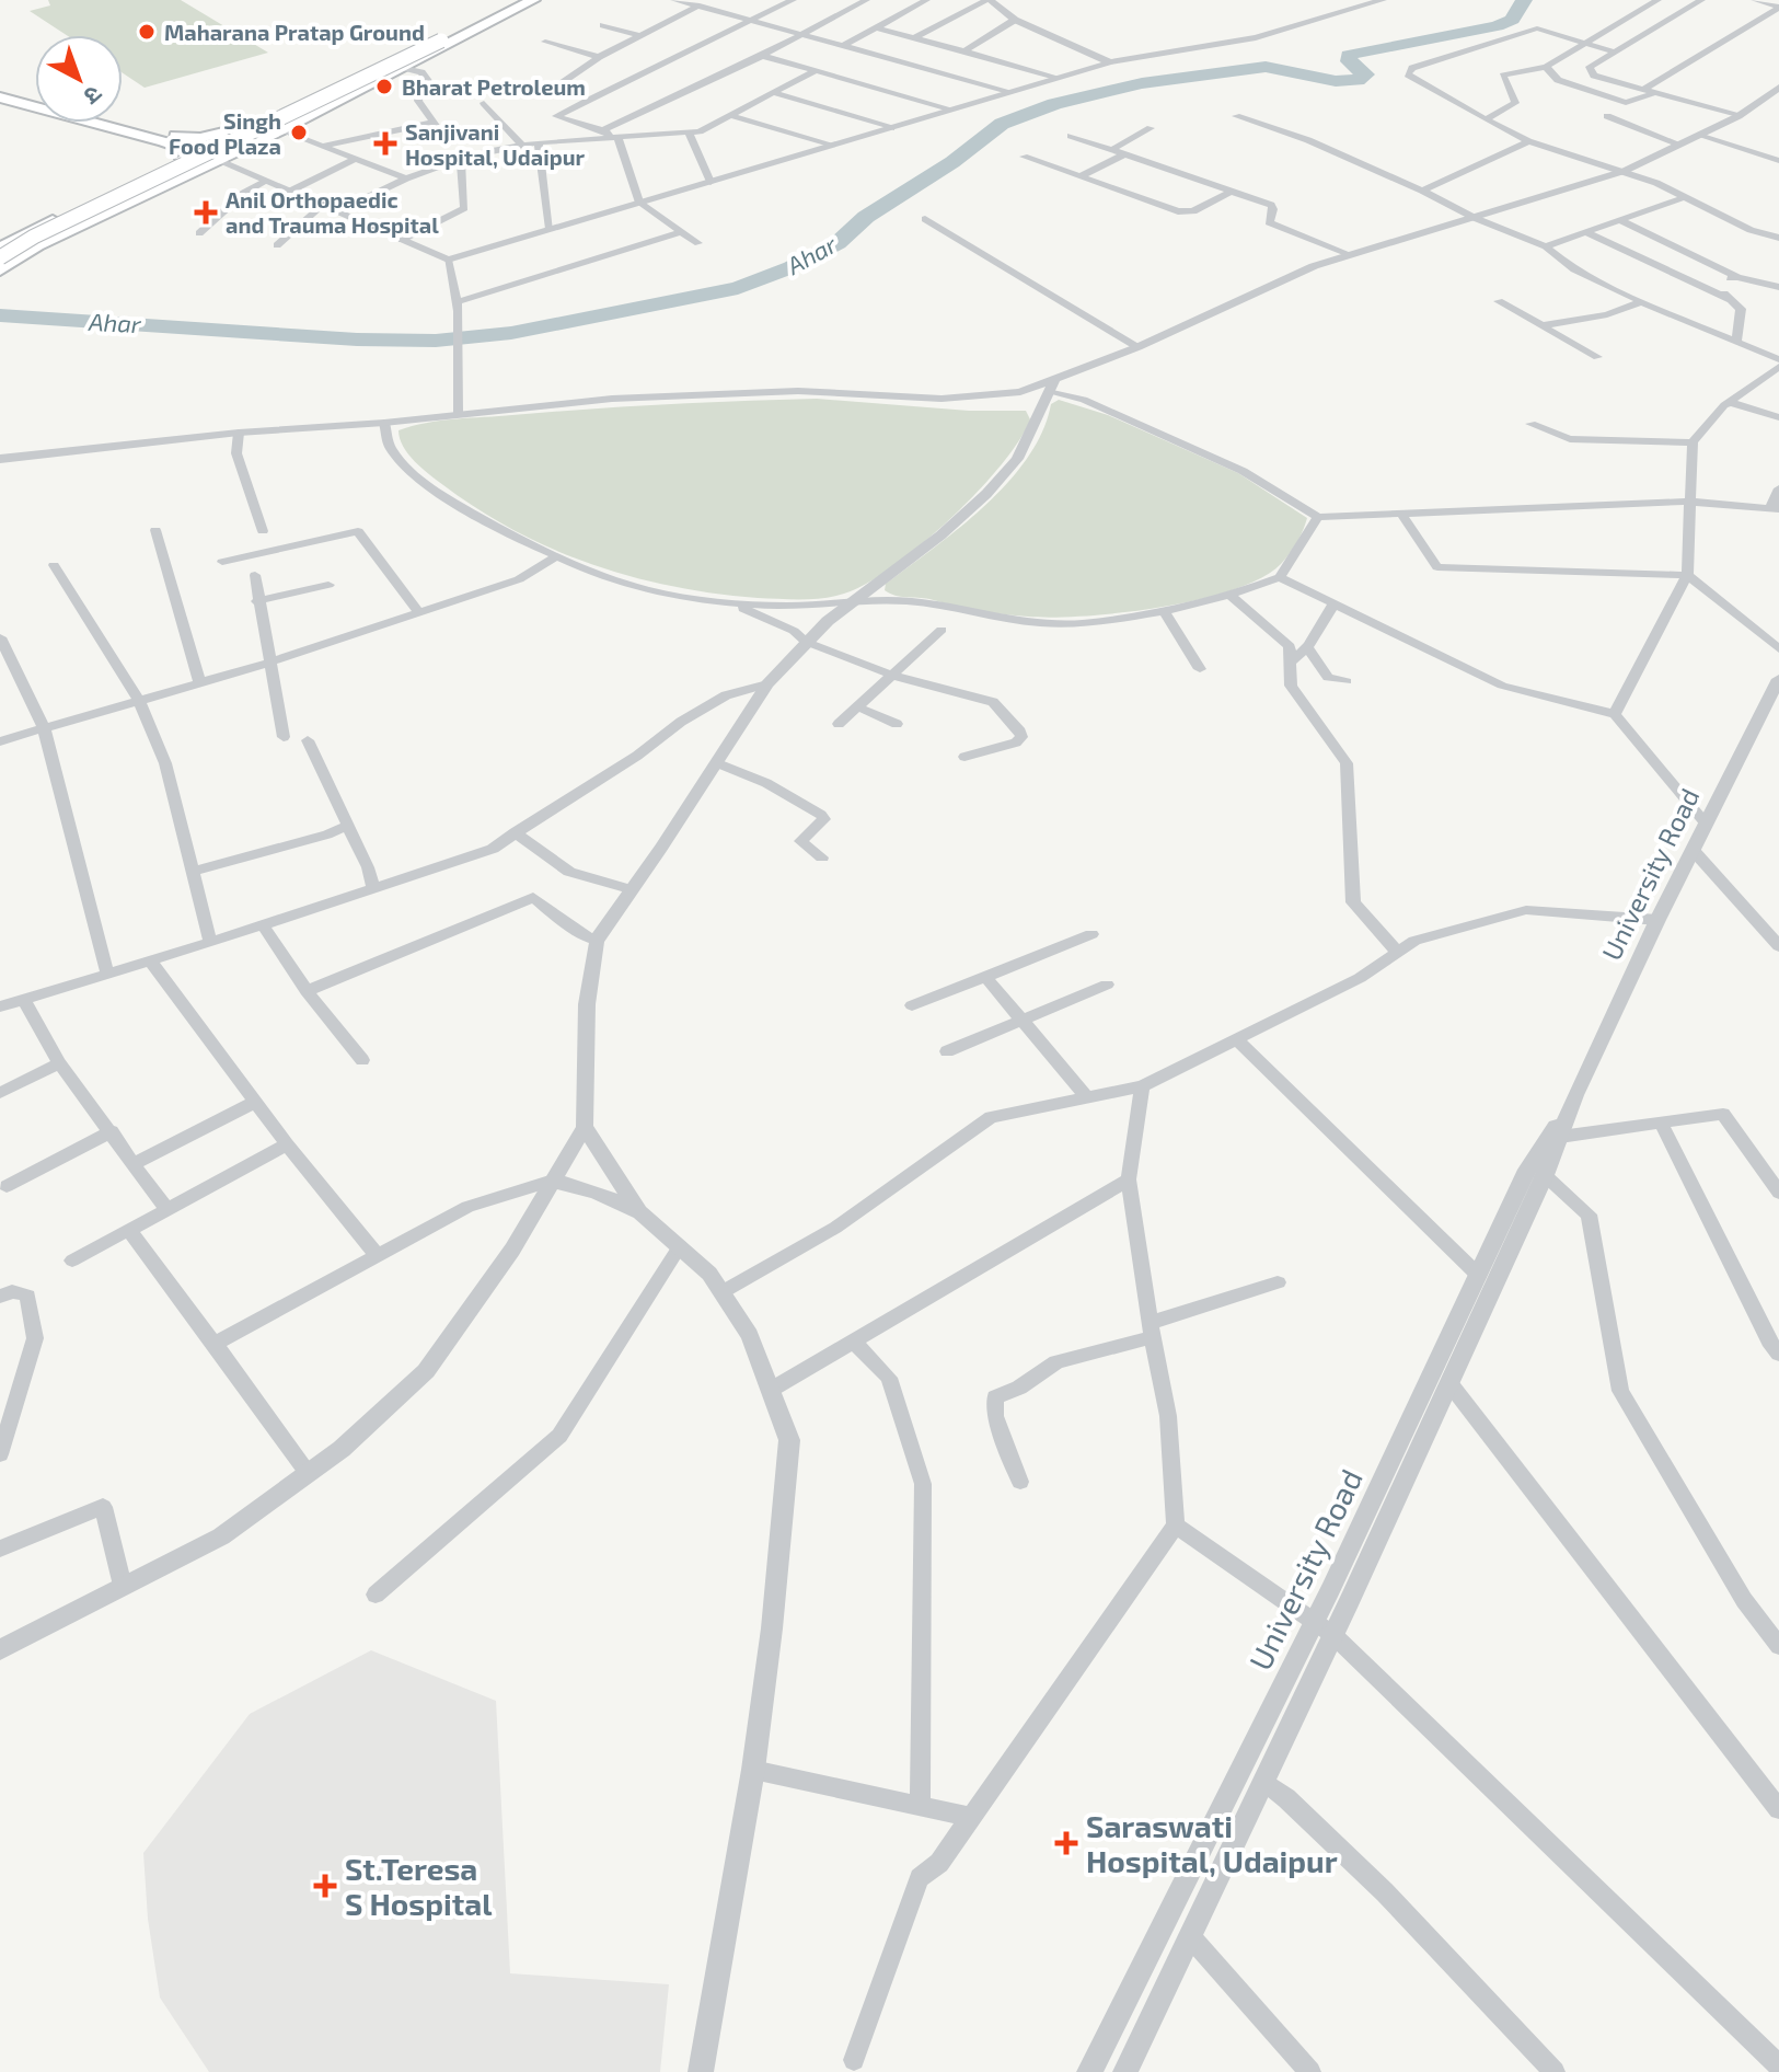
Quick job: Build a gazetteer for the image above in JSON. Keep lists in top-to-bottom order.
{
  "streets": {
    "street": ["University Road"]
  },
  "water": ["Ahar"],
  "places": {
    "other": ["Maharana Pratap Ground", "Bharat Petroleum", "Singh Food Plaza"],
    "health": [
      "Sanjivani Hospital, Udaipur",
      "Anil Orthopaedic and Trauma Hospital",
      "Saraswati Hospital, Udaipur",
      "St.Teresa S Hospital"
    ]
  },
  "north": "bottom right"
}
